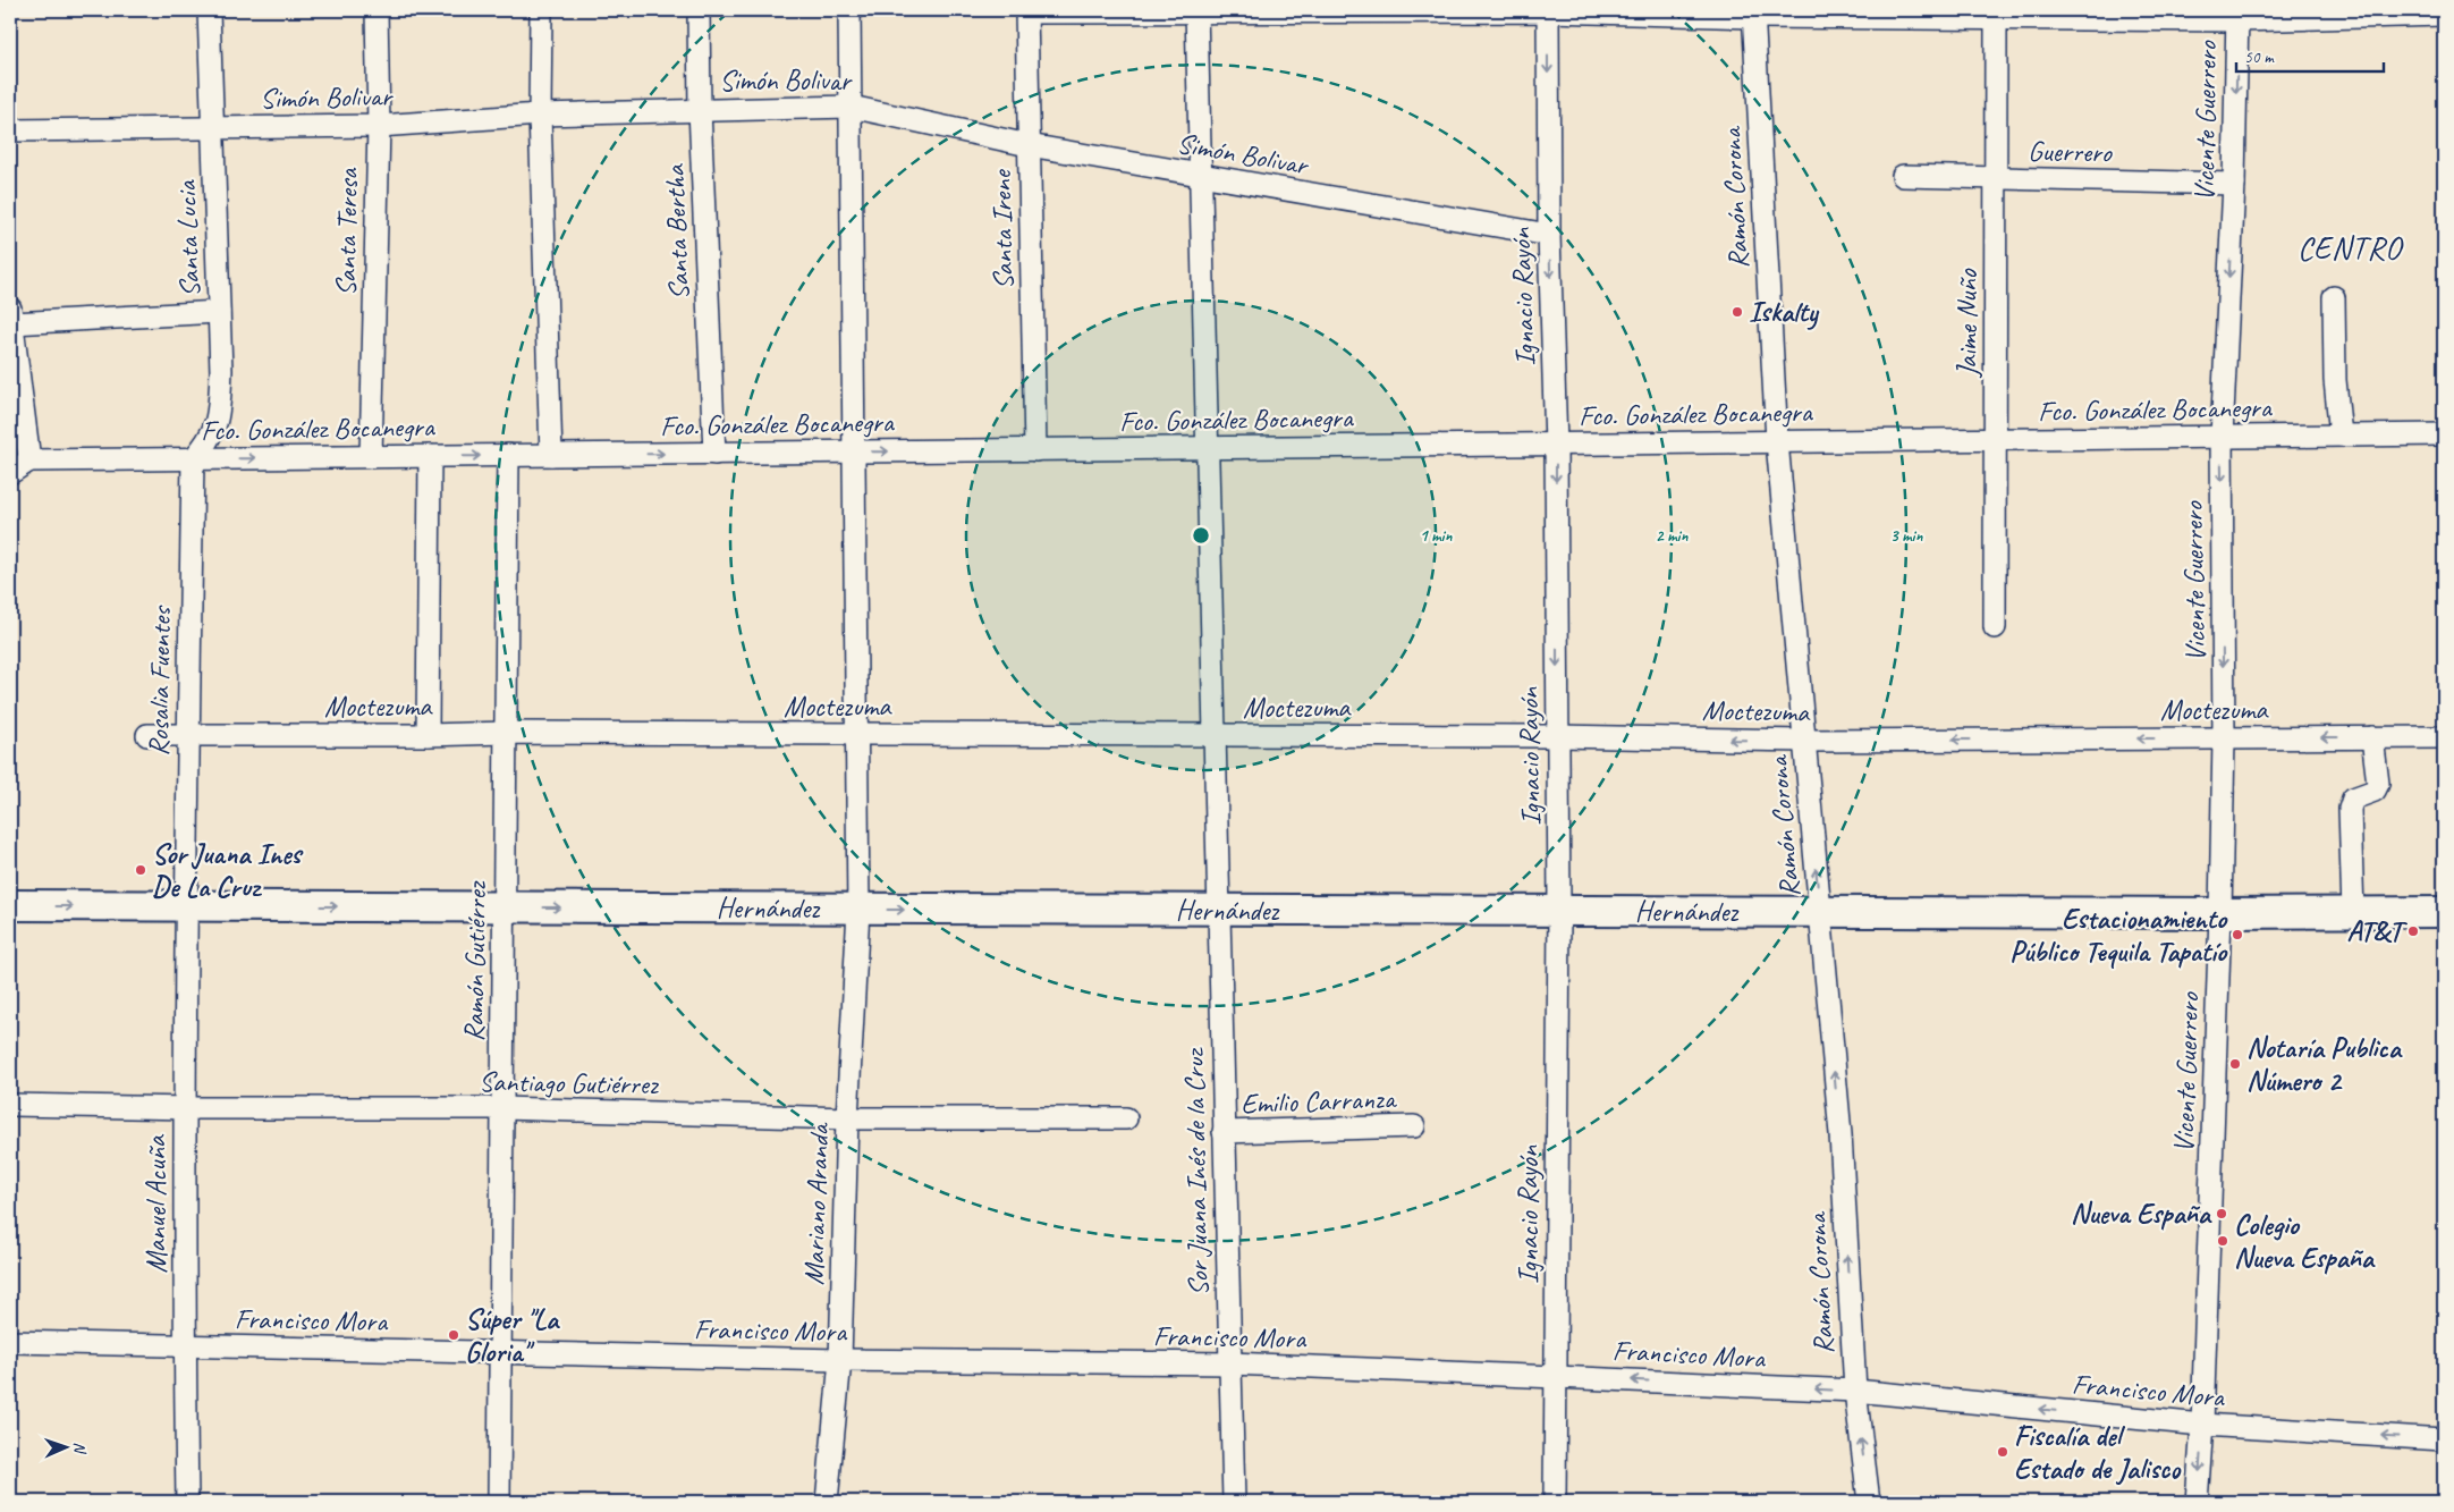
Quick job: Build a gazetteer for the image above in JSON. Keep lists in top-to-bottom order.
{
  "streets": {
    "street": [
      "Simón Bolivar",
      "Vicente Guerrero",
      "Guerrero",
      "Ramón Corona",
      "Santa Irene",
      "Santa Teresa",
      "Santa Bertha",
      "Santa Lucia",
      "Ignacio Rayón",
      "Jaime Nuño",
      "Fco. González Bocanegra",
      "Rosalia Fuentes",
      "Moctezuma",
      "Hernández",
      "Ramón Gutiérrez",
      "Santiago Gutiérrez",
      "Emilio Carranza",
      "Sor Juana Inés de la Cruz",
      "Manuel Acuña",
      "Mariano Aranda",
      "Francisco Mora"
    ]
  },
  "crossings": [
    ["Simón Bolivar", "Santa Irene"],
    ["Simón Bolivar", "Santa Teresa"],
    ["Simón Bolivar", "Santa Bertha"],
    ["Simón Bolivar", "Santa Lucia"],
    ["Simón Bolivar", "Ignacio Rayón"],
    ["Simón Bolivar", "Sor Juana Inés de la Cruz"],
    ["Simón Bolivar", "Mariano Aranda"],
    ["Vicente Guerrero", "Guerrero"],
    ["Vicente Guerrero", "Fco. González Bocanegra"],
    ["Vicente Guerrero", "Moctezuma"],
    ["Vicente Guerrero", "Hernández"],
    ["Vicente Guerrero", "Francisco Mora"],
    ["Guerrero", "Jaime Nuño"],
    ["Ramón Corona", "Fco. González Bocanegra"],
    ["Ramón Corona", "Moctezuma"],
    ["Ramón Corona", "Hernández"],
    ["Ramón Corona", "Francisco Mora"],
    ["Santa Irene", "Fco. González Bocanegra"],
    ["Santa Teresa", "Fco. González Bocanegra"],
    ["Santa Bertha", "Fco. González Bocanegra"],
    ["Santa Lucia", "Fco. González Bocanegra"],
    ["Santa Lucia", "Rosalia Fuentes"],
    ["Ignacio Rayón", "Fco. González Bocanegra"],
    ["Ignacio Rayón", "Moctezuma"],
    ["Ignacio Rayón", "Hernández"],
    ["Ignacio Rayón", "Francisco Mora"],
    ["Jaime Nuño", "Fco. González Bocanegra"],
    ["Fco. González Bocanegra", "Rosalia Fuentes"],
    ["Fco. González Bocanegra", "Ramón Gutiérrez"],
    ["Fco. González Bocanegra", "Sor Juana Inés de la Cruz"],
    ["Fco. González Bocanegra", "Mariano Aranda"],
    ["Rosalia Fuentes", "Moctezuma"],
    ["Rosalia Fuentes", "Hernández"],
    ["Rosalia Fuentes", "Manuel Acuña"],
    ["Moctezuma", "Ramón Gutiérrez"],
    ["Moctezuma", "Sor Juana Inés de la Cruz"],
    ["Moctezuma", "Mariano Aranda"],
    ["Hernández", "Ramón Gutiérrez"],
    ["Hernández", "Sor Juana Inés de la Cruz"],
    ["Hernández", "Manuel Acuña"],
    ["Hernández", "Mariano Aranda"],
    ["Ramón Gutiérrez", "Santiago Gutiérrez"],
    ["Ramón Gutiérrez", "Francisco Mora"],
    ["Santiago Gutiérrez", "Manuel Acuña"],
    ["Santiago Gutiérrez", "Mariano Aranda"],
    ["Emilio Carranza", "Sor Juana Inés de la Cruz"],
    ["Sor Juana Inés de la Cruz", "Francisco Mora"],
    ["Manuel Acuña", "Francisco Mora"],
    ["Mariano Aranda", "Francisco Mora"]
  ],
  "one_way": [
    "Vicente Guerrero",
    "Ramón Corona",
    "Ignacio Rayón",
    "Moctezuma",
    "Hernández",
    "Francisco Mora"
  ],
  "districts": ["CENTRO"],
  "places": [
    "Iskalty",
    "Sor Juana Ines De La Cruz",
    "AT&T",
    "Estacionamiento Público Tequila Tapatío",
    "Notaría Publica Número 2",
    "Nueva España",
    "Colegio Nueva España",
    "Súper \"La Gloria\"",
    "Fiscalía del Estado de Jalisco"
  ],
  "scale_bar": "50 m",
  "north": "right",
  "rings": ["1 min", "2 min", "3 min"]
}
